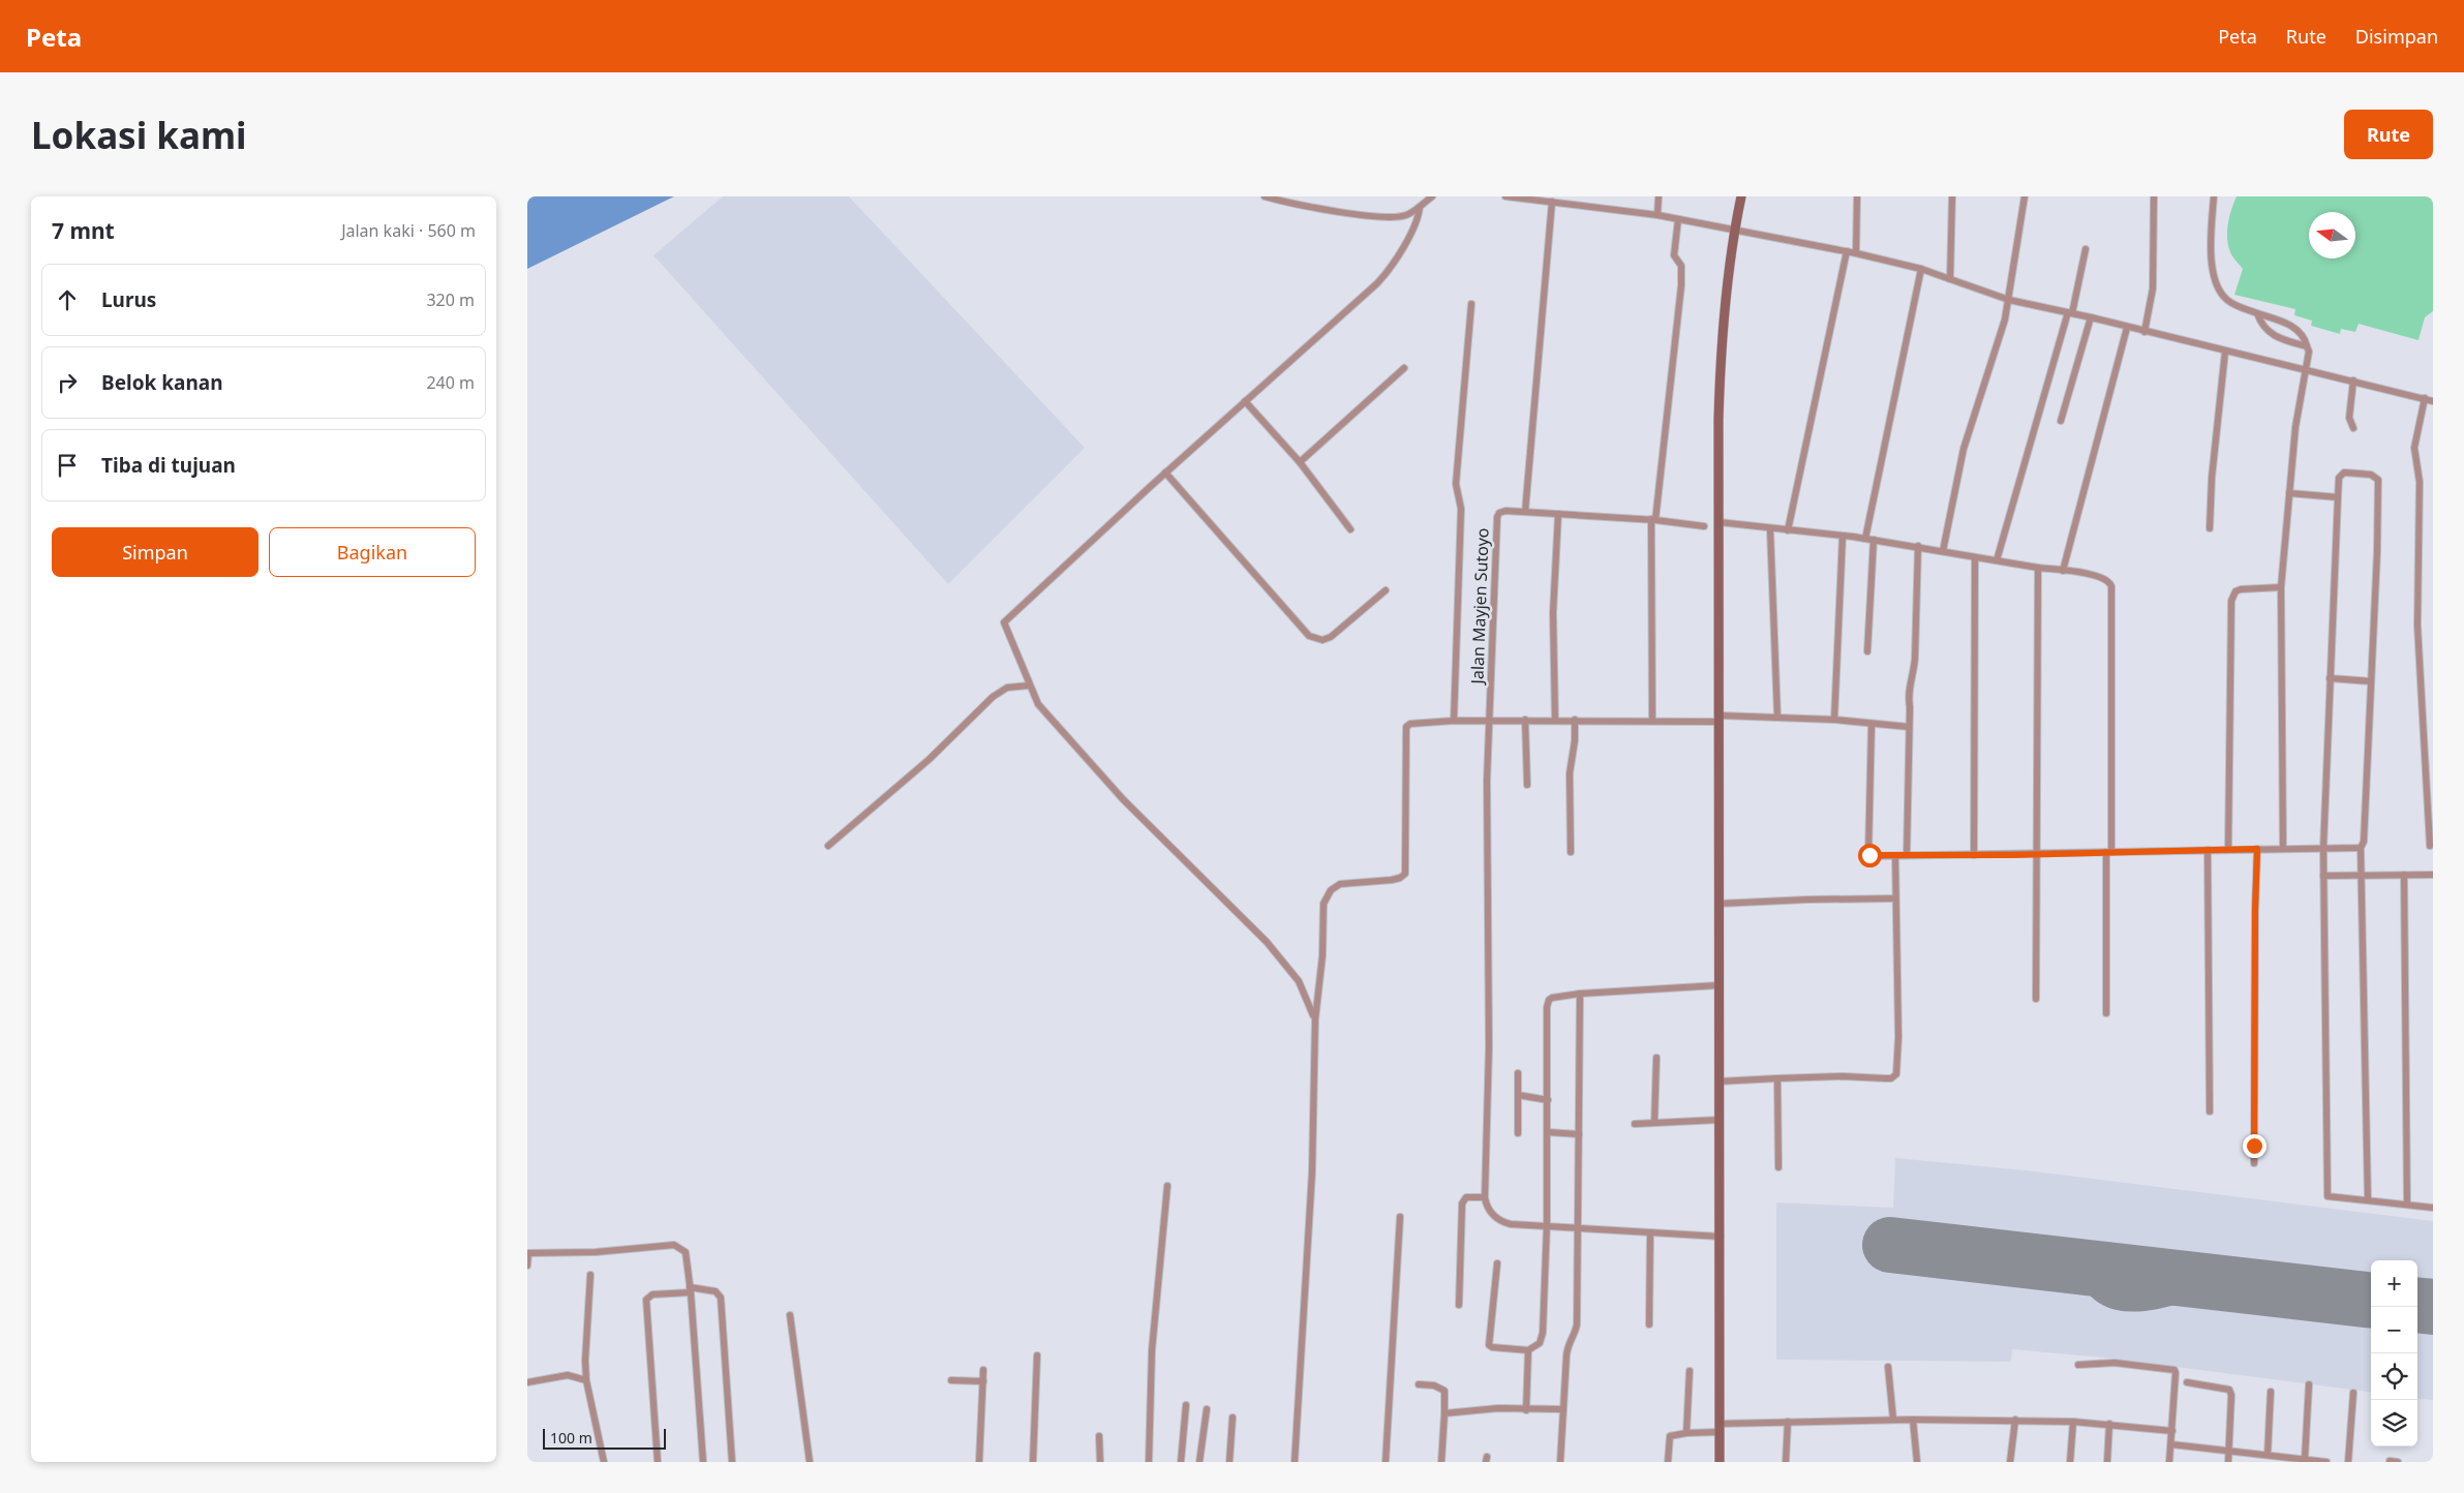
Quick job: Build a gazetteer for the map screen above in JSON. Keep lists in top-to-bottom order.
{
  "streets": {
    "street": ["Jalan Mayjen Sutoyo"]
  },
  "scale_bar": "100 m",
  "north": "left",
  "page": {
    "header": "Peta",
    "nav": ["Peta", "Rute", "Disimpan"],
    "buttons": [
      "Rute",
      ["Simpan", "Bagikan"]
    ],
    "title": "Lokasi kami",
    "heading": ["7 mnt", "Jalan kaki · 560 m"],
    "list": [
      ["Lurus", "320 m"],
      ["Belok kanan", "240 m"],
      "Tiba di tujuan"
    ],
    "map_buttons": ["+", "−"],
    "scale": "100 m"
  }
}
